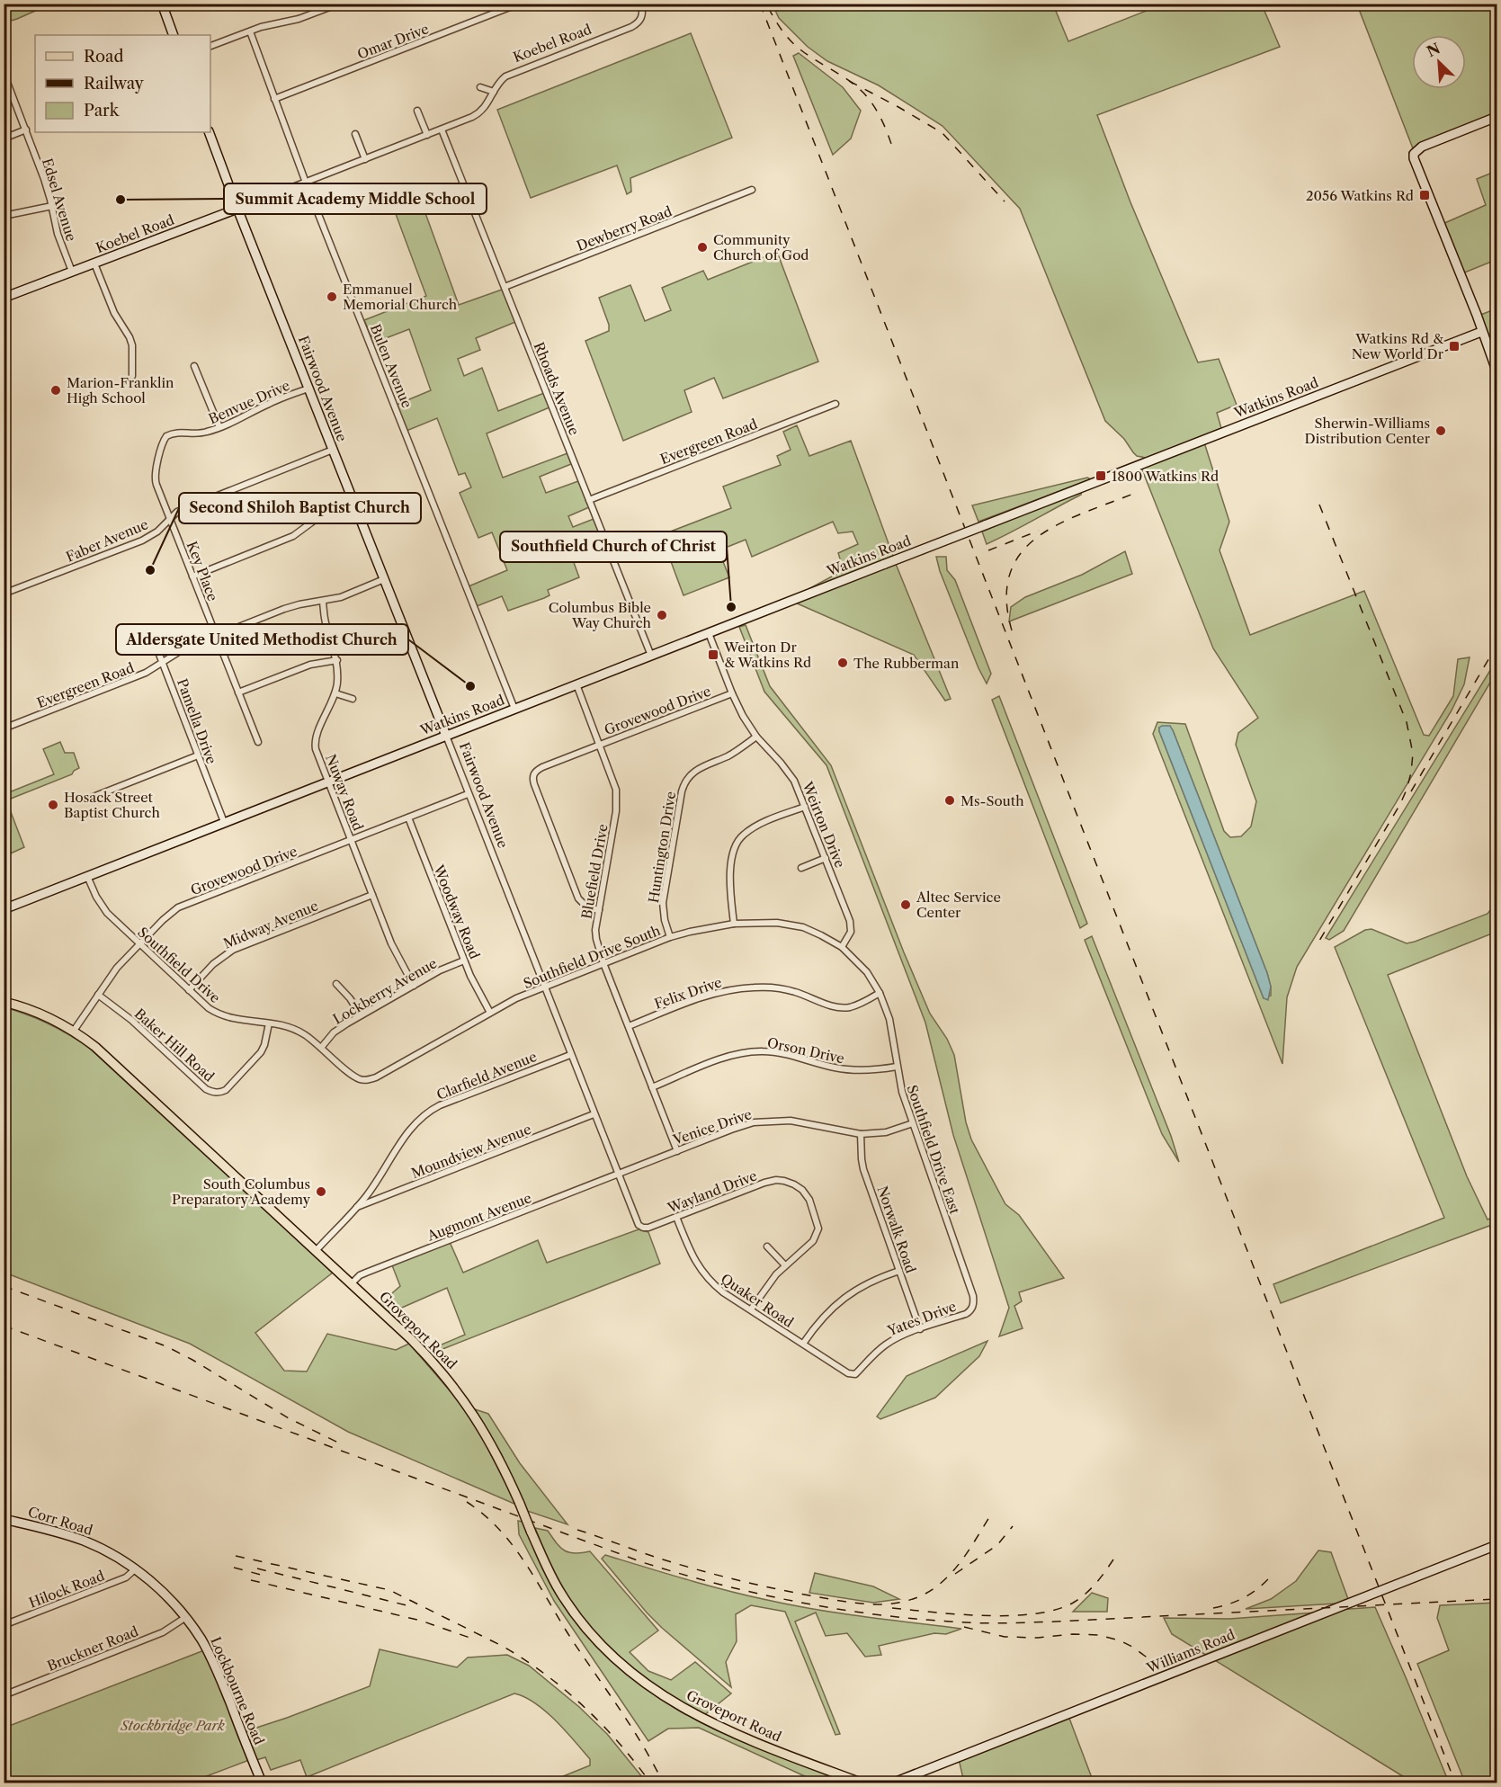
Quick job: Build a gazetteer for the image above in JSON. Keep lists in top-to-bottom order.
{
  "streets": {
    "main road": ["Groveport Road"],
    "street": [
      "Omar Drive",
      "Koebel Road",
      "Edsel Avenue",
      "Dewberry Road",
      "Bulen Avenue",
      "Fairwood Avenue",
      "Rhoads Avenue",
      "Watkins Road",
      "Benvue Drive",
      "Evergreen Road",
      "Faber Avenue",
      "Key Place",
      "Grovewood Drive",
      "Pamella Drive",
      "Nuway Road",
      "Weirton Drive",
      "Huntington Drive",
      "Bluefield Drive",
      "Woodway Road",
      "Midway Avenue",
      "Southfield Drive South",
      "Southfield Drive",
      "Lockberry Avenue",
      "Felix Drive",
      "Baker Hill Road",
      "Orson Drive",
      "Clarfield Avenue",
      "Venice Drive",
      "Southfield Drive East",
      "Moundview Avenue",
      "Wayland Drive",
      "Augmont Avenue",
      "Norwalk Road",
      "Quaker Road",
      "Yates Drive",
      "Corr Road",
      "Hilock Road",
      "Bruckner Road",
      "Williams Road",
      "Lockbourne Road"
    ]
  },
  "crossings": [
    ["Omar Drive", "Bulen Avenue"],
    ["Koebel Road", "Edsel Avenue"],
    ["Koebel Road", "Bulen Avenue"],
    ["Koebel Road", "Fairwood Avenue"],
    ["Koebel Road", "Rhoads Avenue"],
    ["Dewberry Road", "Rhoads Avenue"],
    ["Bulen Avenue", "Watkins Road"],
    ["Fairwood Avenue", "Watkins Road"],
    ["Fairwood Avenue", "Benvue Drive"],
    ["Fairwood Avenue", "Evergreen Road"],
    ["Fairwood Avenue", "Faber Avenue"],
    ["Fairwood Avenue", "Grovewood Drive"],
    ["Fairwood Avenue", "Southfield Drive South"],
    ["Fairwood Avenue", "Clarfield Avenue"],
    ["Fairwood Avenue", "Venice Drive"],
    ["Fairwood Avenue", "Moundview Avenue"],
    ["Fairwood Avenue", "Wayland Drive"],
    ["Fairwood Avenue", "Augmont Avenue"],
    ["Rhoads Avenue", "Watkins Road"],
    ["Rhoads Avenue", "Evergreen Road"],
    ["Watkins Road", "Pamella Drive"],
    ["Watkins Road", "Nuway Road"],
    ["Watkins Road", "Weirton Drive"],
    ["Watkins Road", "Bluefield Drive"],
    ["Watkins Road", "Southfield Drive"],
    ["Benvue Drive", "Key Place"],
    ["Evergreen Road", "Key Place"],
    ["Evergreen Road", "Pamella Drive"],
    ["Evergreen Road", "Nuway Road"],
    ["Faber Avenue", "Key Place"],
    ["Grovewood Drive", "Nuway Road"],
    ["Grovewood Drive", "Weirton Drive"],
    ["Grovewood Drive", "Bluefield Drive"],
    ["Grovewood Drive", "Woodway Road"],
    ["Grovewood Drive", "Southfield Drive"],
    ["Grovewood Drive", "Baker Hill Road"],
    ["Grovewood Drive", "Groveport Road"],
    ["Nuway Road", "Midway Avenue"],
    ["Nuway Road", "Lockberry Avenue"],
    ["Weirton Drive", "Huntington Drive"],
    ["Weirton Drive", "Southfield Drive South"],
    ["Weirton Drive", "Southfield Drive East"],
    ["Huntington Drive", "Southfield Drive South"],
    ["Bluefield Drive", "Southfield Drive South"],
    ["Bluefield Drive", "Felix Drive"],
    ["Bluefield Drive", "Orson Drive"],
    ["Bluefield Drive", "Venice Drive"],
    ["Woodway Road", "Southfield Drive South"],
    ["Woodway Road", "Lockberry Avenue"],
    ["Midway Avenue", "Southfield Drive"],
    ["Southfield Drive South", "Southfield Drive"],
    ["Southfield Drive South", "Southfield Drive East"],
    ["Southfield Drive", "Lockberry Avenue"],
    ["Southfield Drive", "Baker Hill Road"],
    ["Felix Drive", "Southfield Drive East"],
    ["Orson Drive", "Southfield Drive East"],
    ["Clarfield Avenue", "Moundview Avenue"],
    ["Clarfield Avenue", "Groveport Road"],
    ["Venice Drive", "Southfield Drive East"],
    ["Venice Drive", "Augmont Avenue"],
    ["Venice Drive", "Norwalk Road"],
    ["Southfield Drive East", "Yates Drive"],
    ["Wayland Drive", "Quaker Road"],
    ["Augmont Avenue", "Groveport Road"],
    ["Norwalk Road", "Yates Drive"],
    ["Quaker Road", "Yates Drive"],
    ["Corr Road", "Hilock Road"],
    ["Corr Road", "Lockbourne Road"],
    ["Hilock Road", "Lockbourne Road"],
    ["Bruckner Road", "Lockbourne Road"]
  ],
  "parks": ["Stockbridge Park"],
  "places": {
    "transit": [
      "2056 Watkins Rd",
      "Watkins Rd & New World Dr",
      "1800 Watkins Rd",
      "Weirton Dr & Watkins Rd"
    ],
    "other": [
      "Summit Academy Middle School",
      "Community Church of God",
      "Emmanuel Memorial Church",
      "Marion-Franklin High School",
      "Sherwin-Williams Distribution Center",
      "Second Shiloh Baptist Church",
      "Southfield Church of Christ",
      "Columbus Bible Way Church",
      "The Rubberman",
      "Aldersgate United Methodist Church",
      "Ms-South",
      "Hosack Street Baptist Church",
      "Altec Service Center",
      "South Columbus Preparatory Academy"
    ]
  },
  "legend": ["Road", "Railway", "Park"],
  "north": "top left"
}
